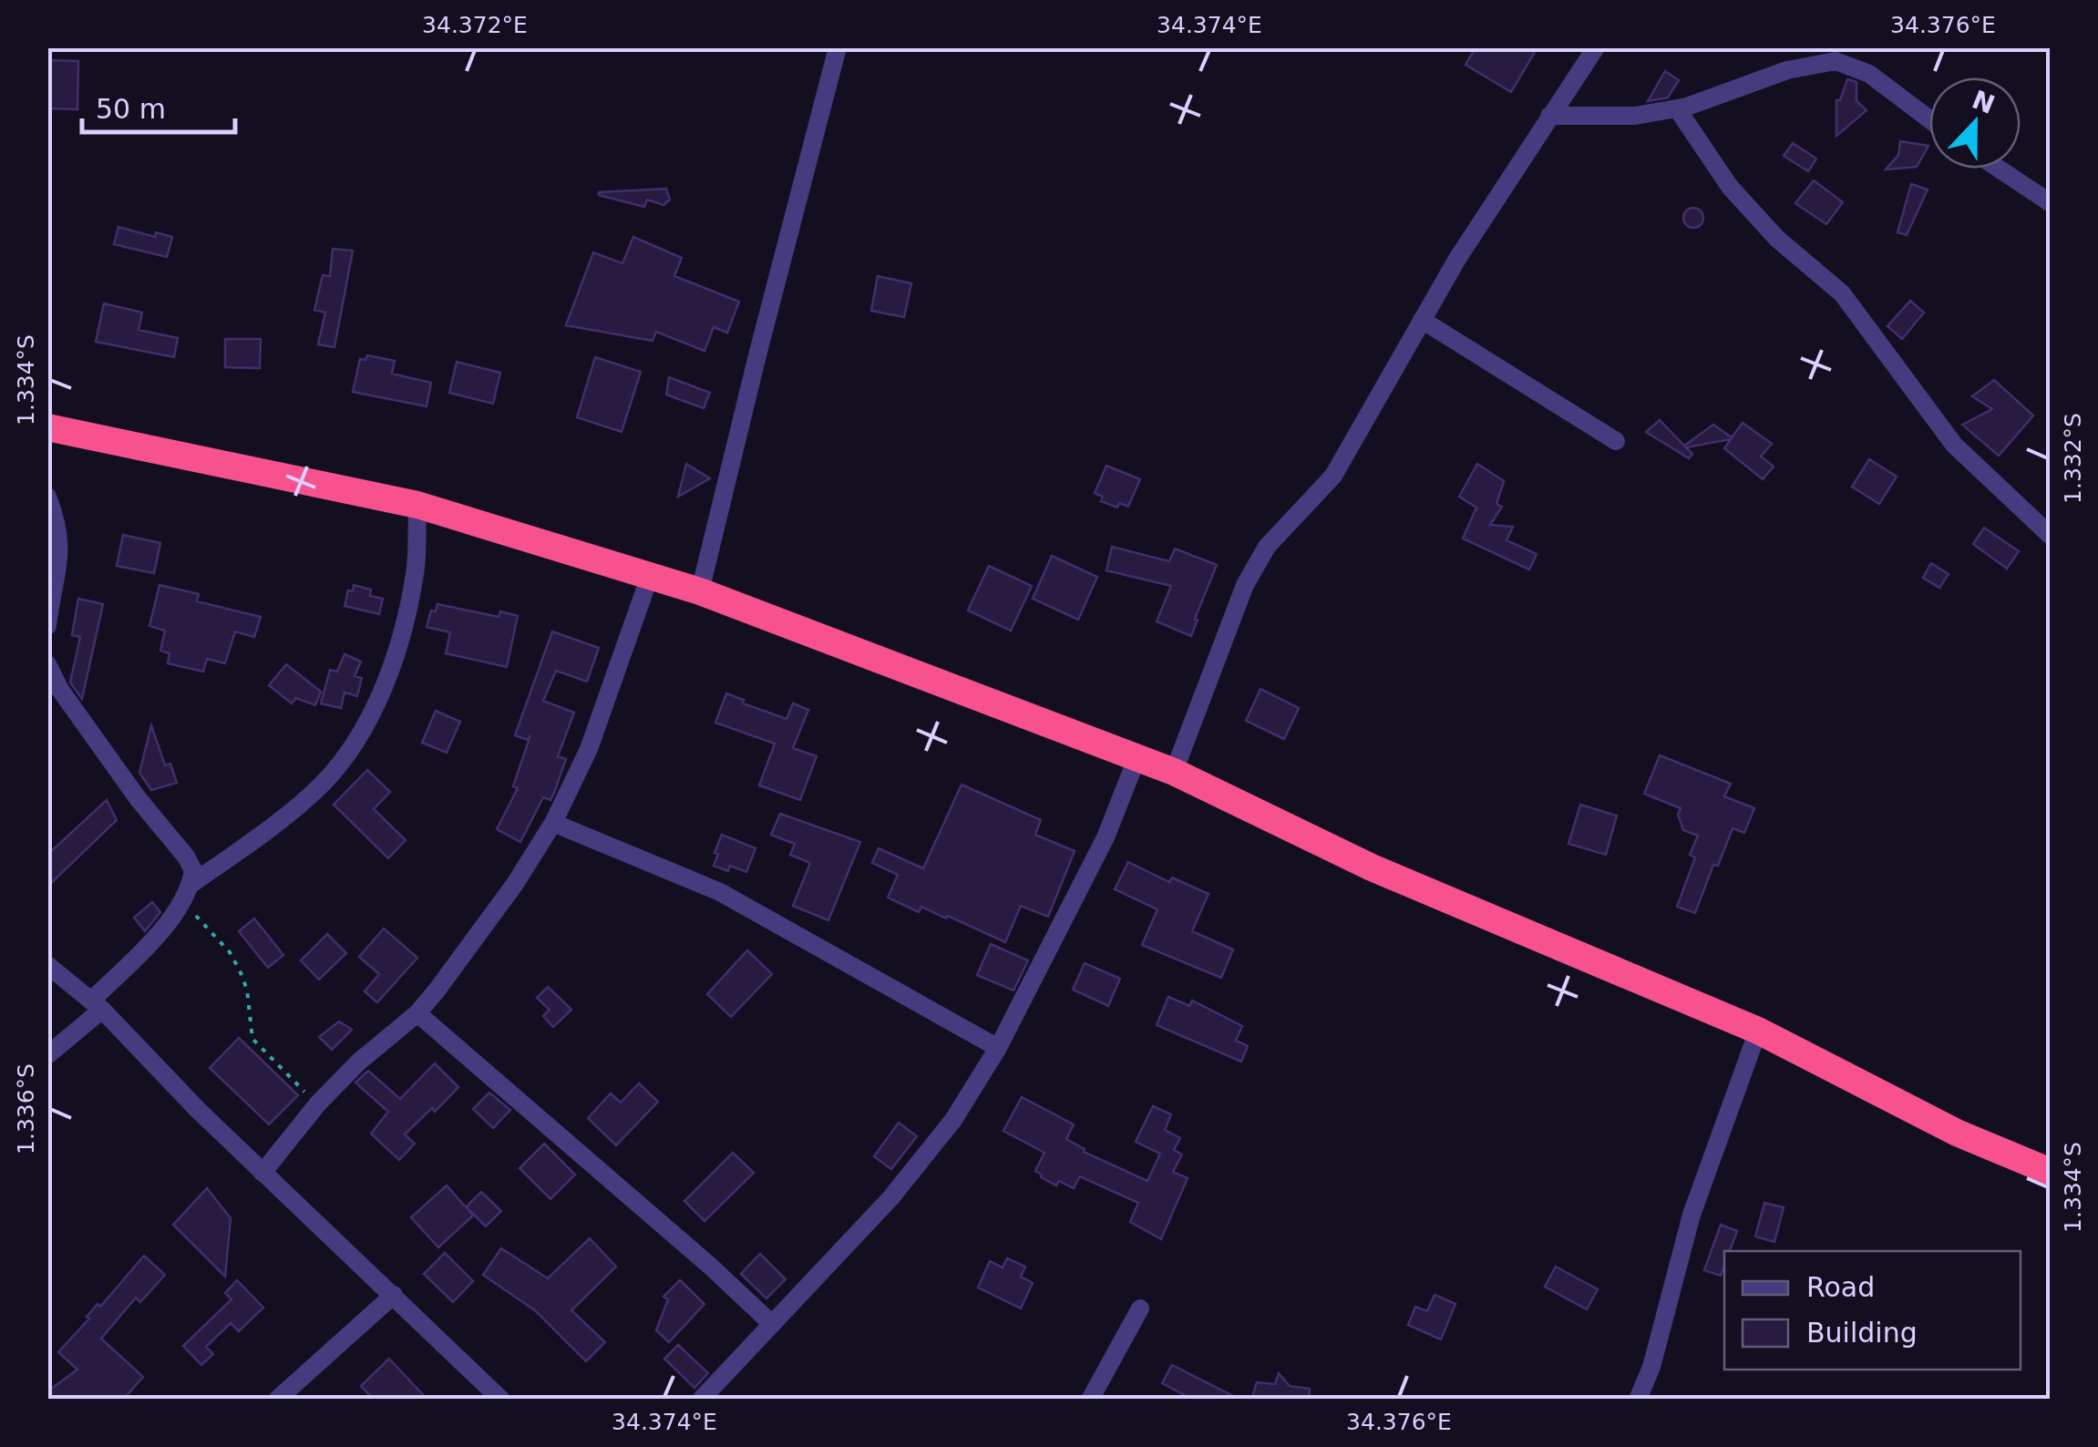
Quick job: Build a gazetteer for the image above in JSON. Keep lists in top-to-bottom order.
{
  "legend": ["Road", "Building"],
  "scale_bar": "50 m",
  "north": "top",
  "coordinates": [
    "34.372°E",
    "34.374°E",
    "34.376°E",
    "1.334°S",
    "1.332°S",
    "1.336°S"
  ]
}
